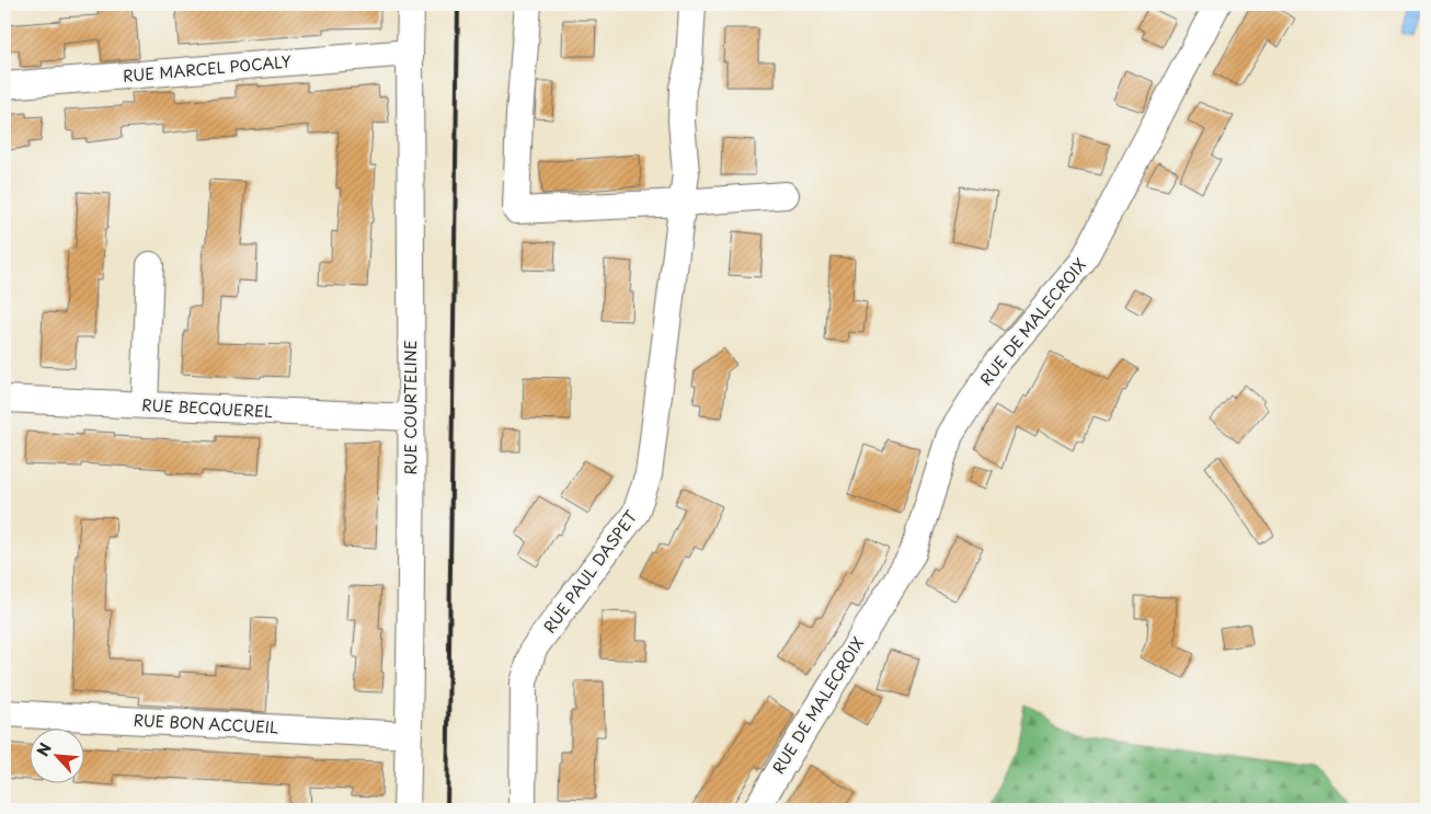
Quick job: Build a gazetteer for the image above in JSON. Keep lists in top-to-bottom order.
{
  "streets": {
    "street": [
      "RUE MARCEL POCALY",
      "RUE DE MALECROIX",
      "RUE COURTELINE",
      "RUE BECQUEREL",
      "RUE PAUL DASPET",
      "RUE BON ACCUEIL"
    ]
  },
  "crossings": [
    ["RUE MARCEL POCALY", "RUE COURTELINE"],
    ["RUE COURTELINE", "RUE BECQUEREL"],
    ["RUE COURTELINE", "RUE BON ACCUEIL"]
  ],
  "north": "top left"
}
